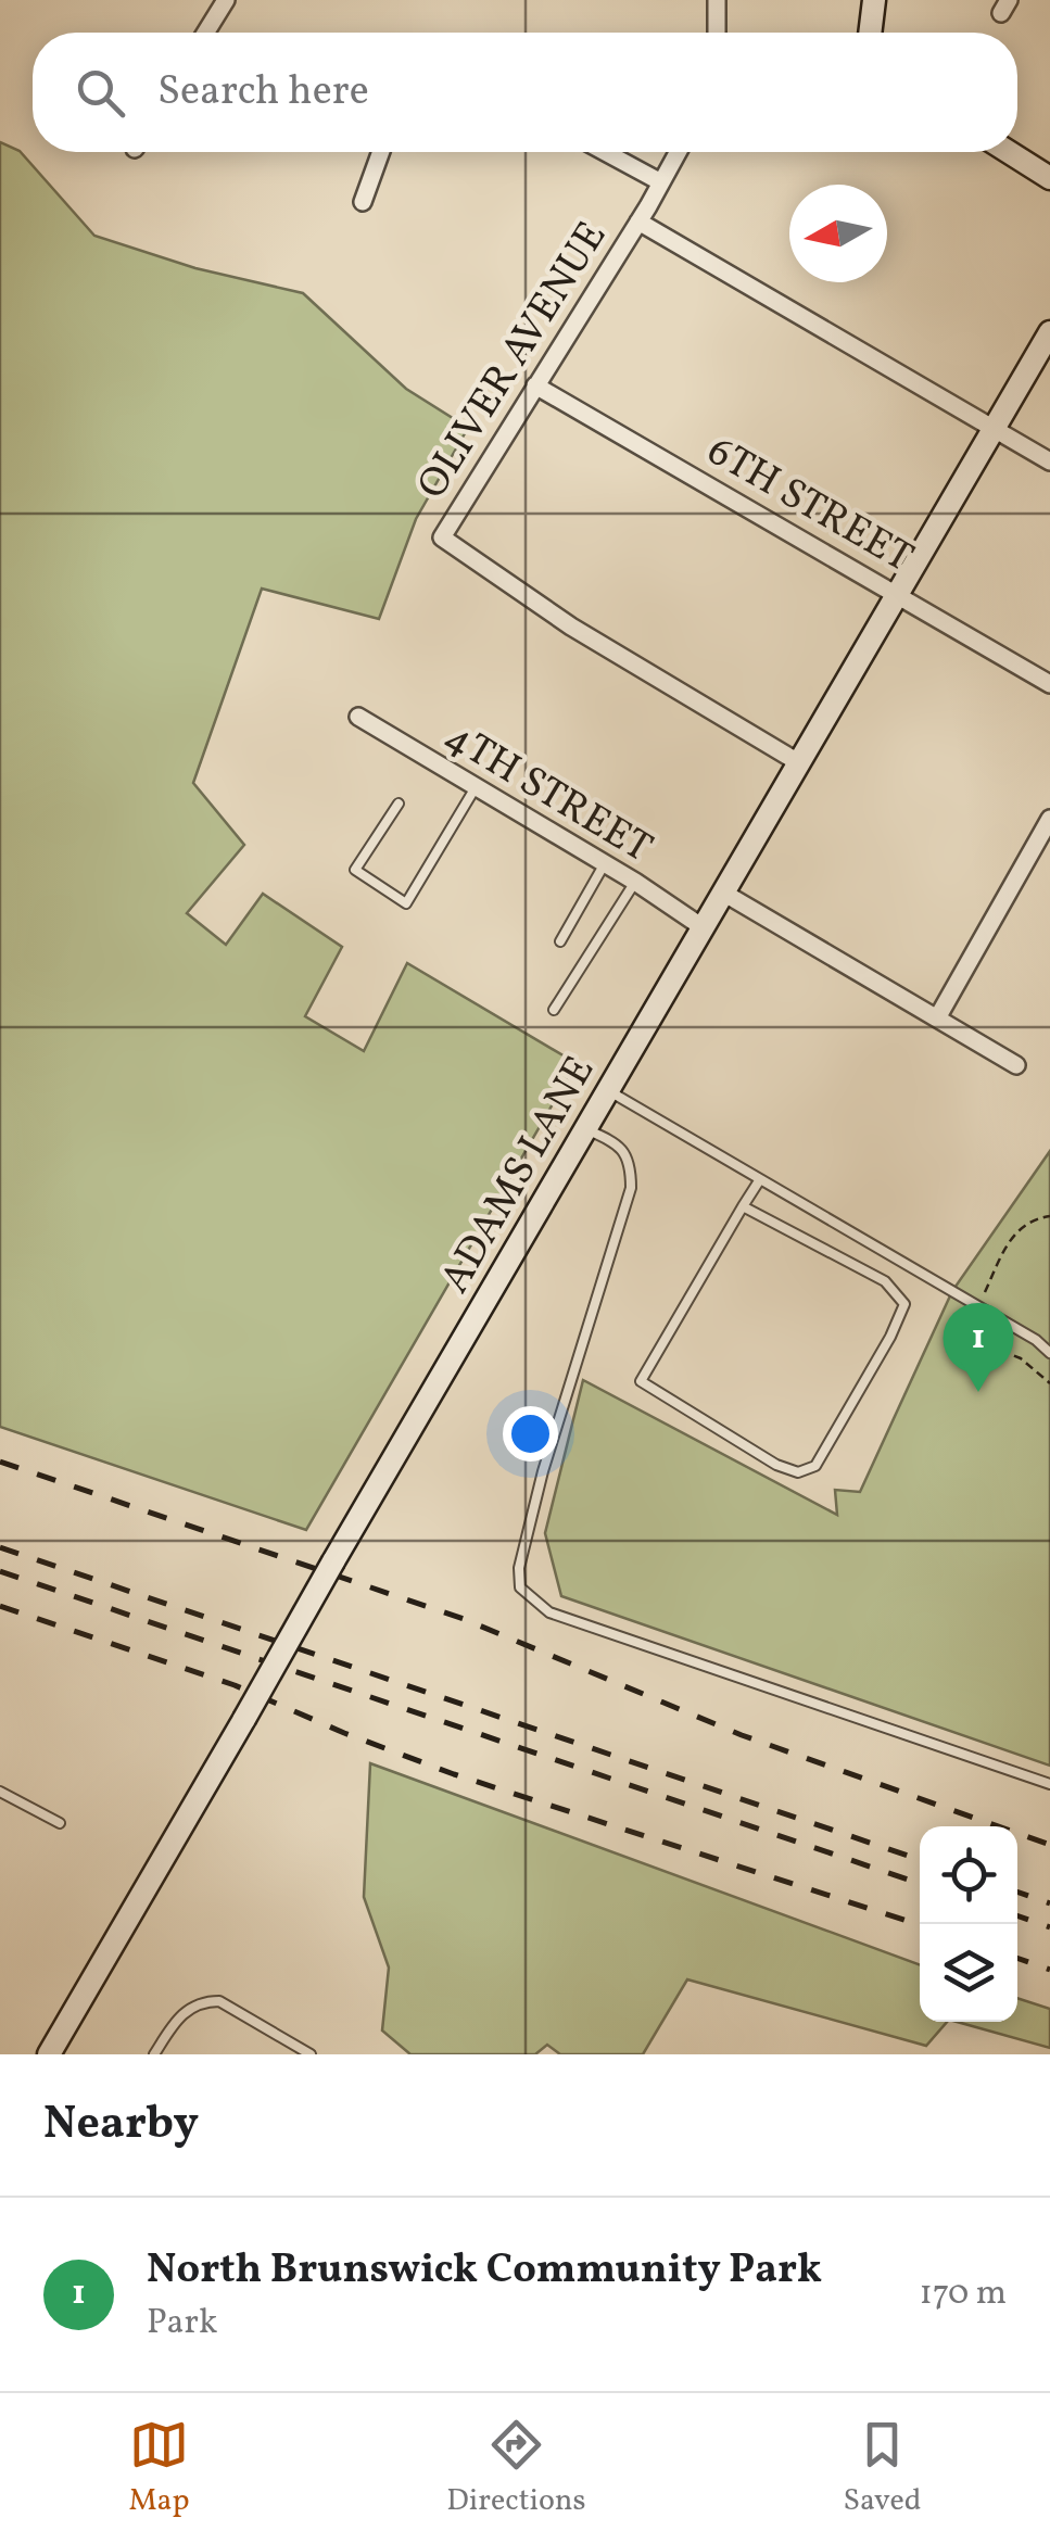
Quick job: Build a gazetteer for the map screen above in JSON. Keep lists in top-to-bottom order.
{
  "streets": {
    "street": [
      "OLIVER AVENUE",
      "6TH STREET",
      "4TH STREET",
      "ADAMS LANE"
    ]
  },
  "crossings": [
    ["OLIVER AVENUE", "6TH STREET"],
    ["OLIVER AVENUE", "ADAMS LANE"],
    ["6TH STREET", "ADAMS LANE"],
    ["4TH STREET", "ADAMS LANE"]
  ],
  "north": "left",
  "page": {
    "search": "Search here",
    "pins": "1",
    "heading": "Nearby",
    "list": [
      {
        "mark": "1",
        "name": "North Brunswick Community Park",
        "note": "Park",
        "value": "170 m"
      }
    ],
    "nav": ["Map", "Directions", "Saved"]
  }
}
